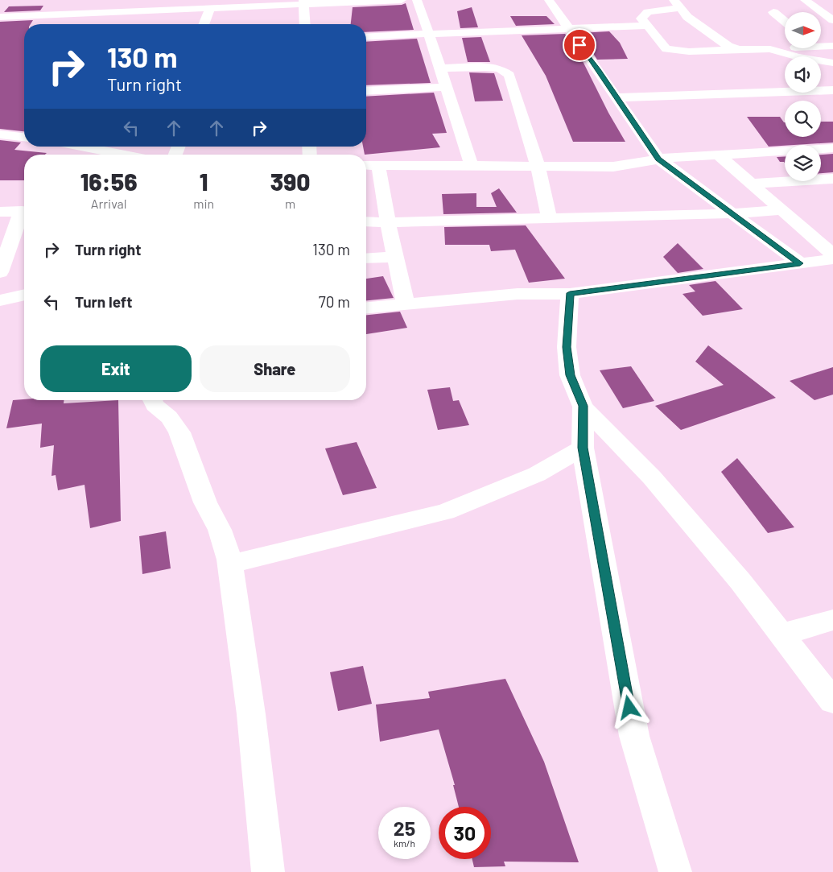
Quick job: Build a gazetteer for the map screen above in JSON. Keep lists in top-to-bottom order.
{
  "north": "right",
  "page": {
    "turn": ["130 m", "Turn right"],
    "eta": [
      "16:56",
      "Arrival",
      "1",
      "min",
      "390",
      "m"
    ],
    "list": [
      {
        "name": "Turn right",
        "value": "130 m"
      },
      {
        "name": "Turn left",
        "value": "70 m"
      }
    ],
    "buttons": ["Exit", "Share"],
    "speed": "25 km/h",
    "limit": "30"
  }
}
